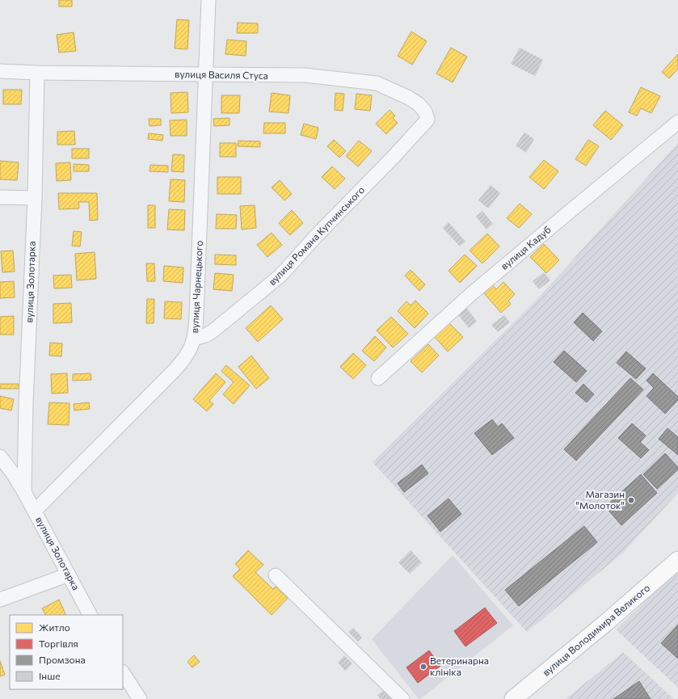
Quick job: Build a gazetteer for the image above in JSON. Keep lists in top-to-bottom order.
{
  "streets": {
    "main road": ["вулиця Володимира Великого"],
    "street": [
      "вулиця Василя Стуса",
      "вулиця Романа Купчинського",
      "вулиця Кадуб",
      "вулиця Золотарка",
      "вулиця Чарнецького"
    ]
  },
  "crossings": [
    ["вулиця Василя Стуса", "вулиця Романа Купчинського"],
    ["вулиця Василя Стуса", "вулиця Золотарка"],
    ["вулиця Василя Стуса", "вулиця Чарнецького"],
    ["вулиця Романа Купчинського", "вулиця Чарнецького"],
    ["вулиця Золотарка", "вулиця Чарнецького"]
  ],
  "places": ["Магазин \"Молоток\"", "Ветеринарна клініка"],
  "legend": [
    "Житло",
    "Торгівля",
    "Промзона",
    "Інше"
  ]
}
